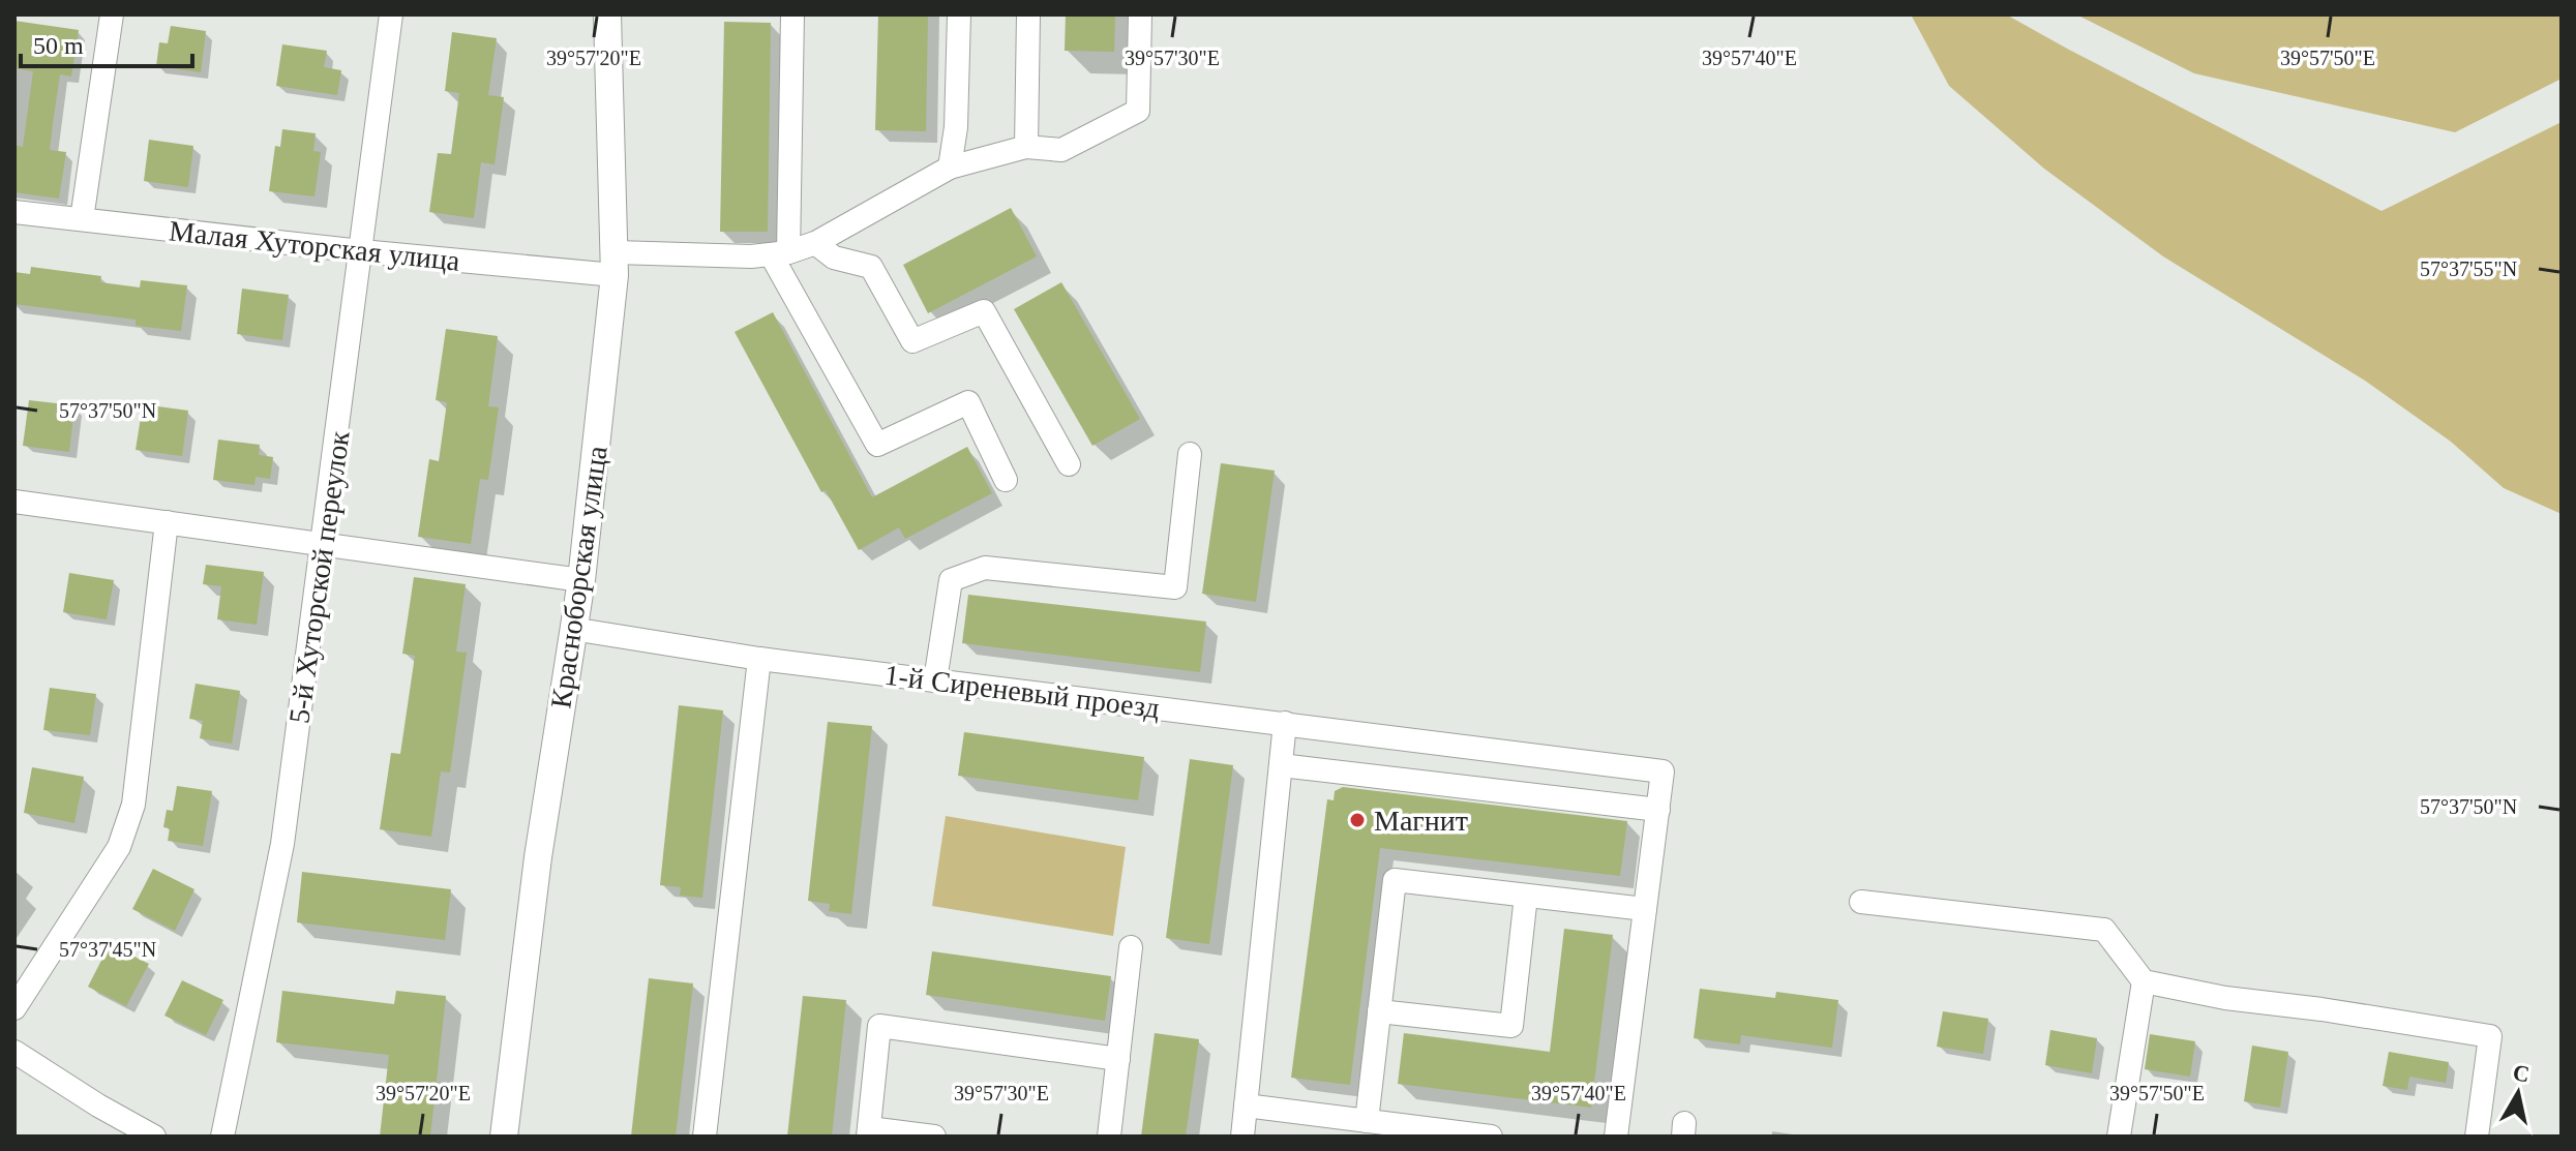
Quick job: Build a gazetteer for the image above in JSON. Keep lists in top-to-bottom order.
{
  "streets": {
    "street": [
      "Малая Хуторская улица",
      "5-й Хуторской переулок",
      "Красноборская улица",
      "1-й Сиреневый проезд"
    ]
  },
  "crossings": [
    ["Малая Хуторская улица", "5-й Хуторской переулок"],
    ["Малая Хуторская улица", "Красноборская улица"],
    ["Красноборская улица", "1-й Сиреневый проезд"]
  ],
  "places": ["Магнит"],
  "scale_bar": "50 m",
  "north": "top",
  "coordinates": [
    "39°57'20\"E",
    "39°57'30\"E",
    "39°57'40\"E",
    "39°57'50\"E",
    "57°37'55\"N",
    "57°37'50\"N",
    "57°37'45\"N"
  ]
}
